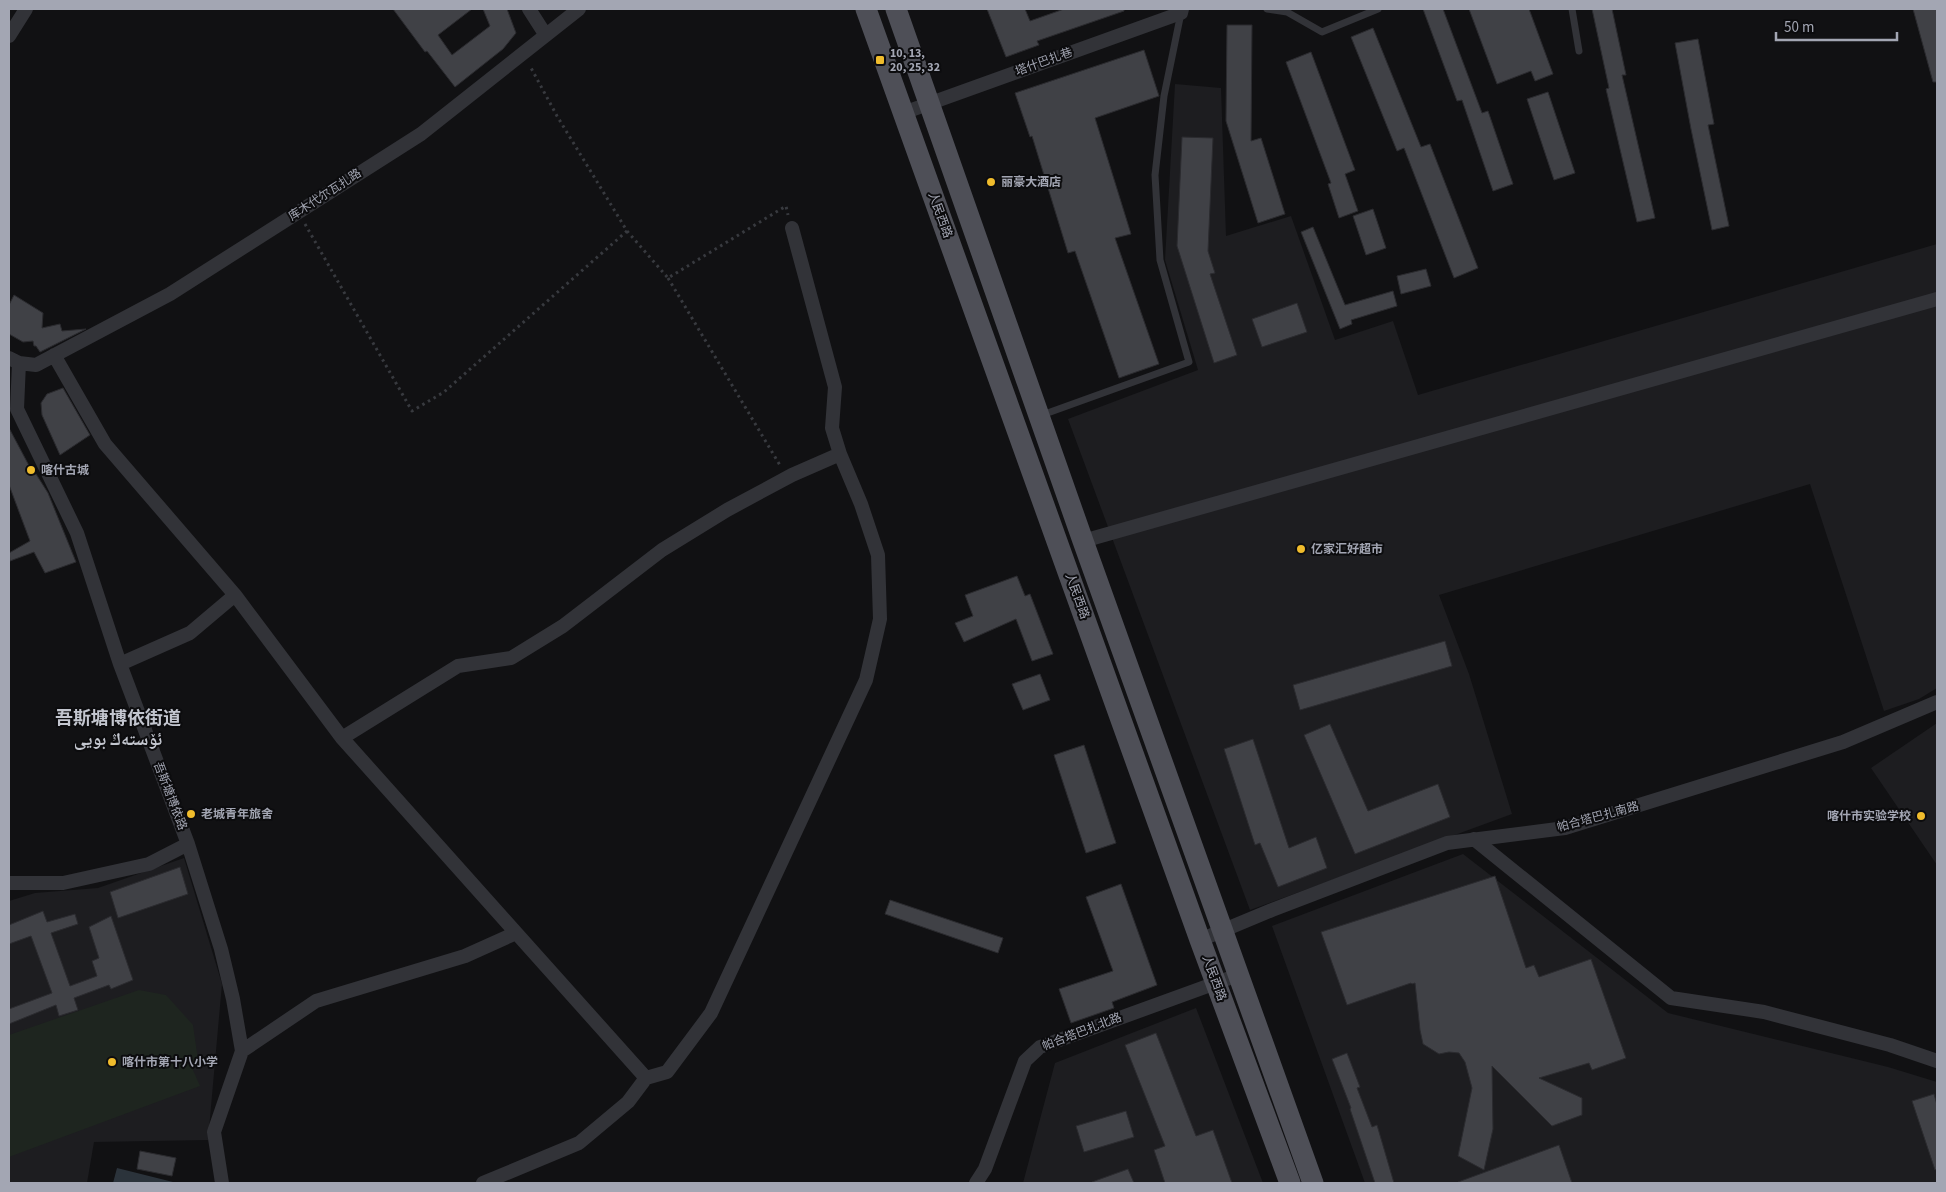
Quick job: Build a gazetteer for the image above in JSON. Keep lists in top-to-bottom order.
{
  "streets": {
    "main road": ["人民西路"],
    "street": [
      "塔什巴扎巷",
      "库木代尔瓦扎路",
      "吾斯塘博依路",
      "帕合塔巴扎南路",
      "帕合塔巴扎北路"
    ]
  },
  "crossings": [
    ["塔什巴扎巷", "人民西路"],
    ["库木代尔瓦扎路", "吾斯塘博依路"],
    ["人民西路", "帕合塔巴扎南路"],
    ["人民西路", "帕合塔巴扎北路"]
  ],
  "districts": ["吾斯塘博依街道 ئۆستەڭ بويى"],
  "places": {
    "transit": ["10, 13, 20, 25, 32"],
    "other": [
      "丽豪大酒店",
      "喀什古城",
      "亿家汇好超市",
      "老城青年旅舍",
      "喀什市实验学校",
      "喀什市第十八小学"
    ]
  },
  "scale_bar": "50 m"
}
